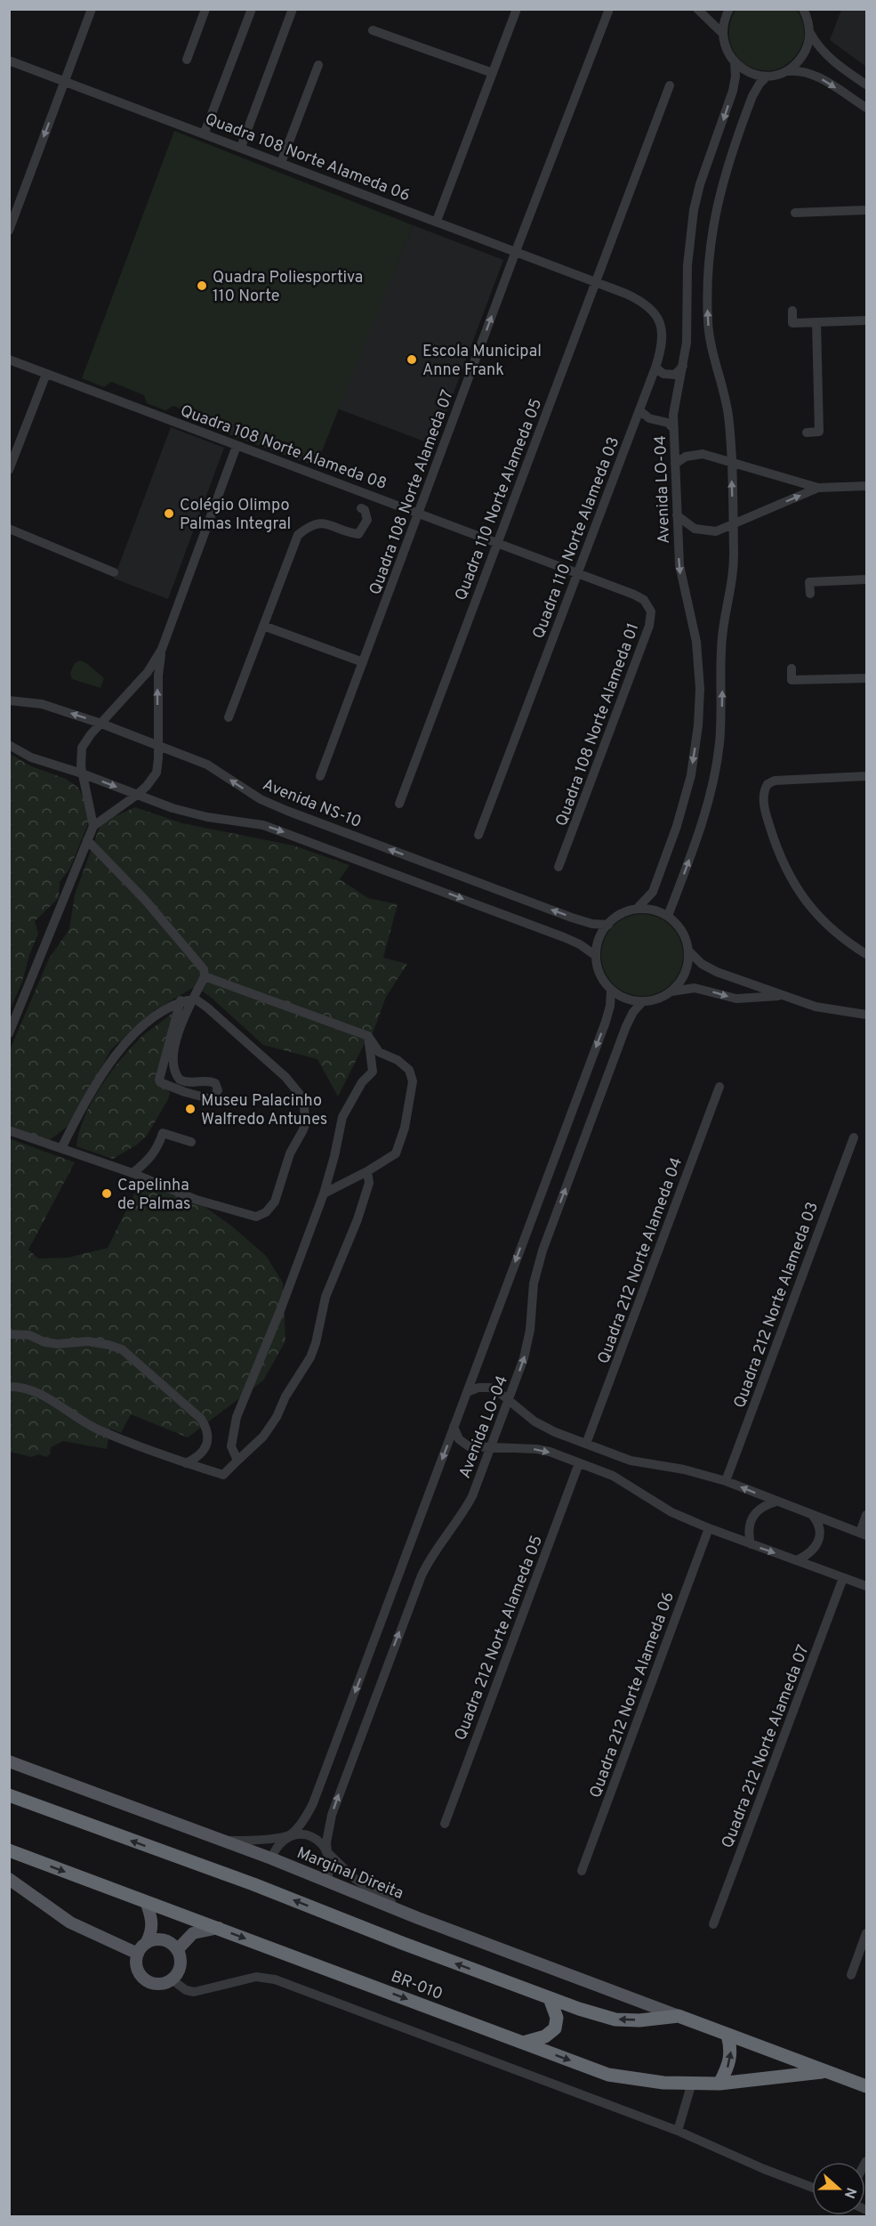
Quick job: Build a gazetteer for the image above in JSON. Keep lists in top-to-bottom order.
{
  "streets": {
    "highway": ["BR-010"],
    "main road": ["Marginal Direita"],
    "street": [
      "Quadra 108 Norte Alameda 06",
      "Quadra 108 Norte Alameda 08",
      "Avenida LO-04",
      "Quadra 108 Norte Alameda 07",
      "Quadra 110 Norte Alameda 05",
      "Quadra 110 Norte Alameda 03",
      "Quadra 108 Norte Alameda 01",
      "Avenida NS-10",
      "Quadra 212 Norte Alameda 04",
      "Quadra 212 Norte Alameda 03",
      "Quadra 212 Norte Alameda 05",
      "Quadra 212 Norte Alameda 06",
      "Quadra 212 Norte Alameda 07"
    ]
  },
  "crossings": [
    ["Quadra 108 Norte Alameda 06", "Quadra 108 Norte Alameda 07"],
    ["Quadra 108 Norte Alameda 06", "Quadra 110 Norte Alameda 05"],
    ["Quadra 108 Norte Alameda 06", "Quadra 110 Norte Alameda 03"],
    ["Quadra 108 Norte Alameda 08", "Quadra 108 Norte Alameda 07"],
    ["Quadra 108 Norte Alameda 08", "Quadra 110 Norte Alameda 05"],
    ["Quadra 108 Norte Alameda 08", "Quadra 110 Norte Alameda 03"],
    ["Quadra 108 Norte Alameda 08", "Quadra 108 Norte Alameda 01"],
    ["Avenida LO-04", "Avenida NS-10"],
    ["Avenida LO-04", "Marginal Direita"],
    ["Quadra 110 Norte Alameda 05", "Quadra 110 Norte Alameda 03"],
    ["Quadra 110 Norte Alameda 03", "Quadra 108 Norte Alameda 01"],
    ["Marginal Direita", "BR-010"]
  ],
  "places": [
    "Quadra Poliesportiva 110 Norte",
    "Escola Municipal Anne Frank",
    "Colégio Olimpo Palmas Integral",
    "Museu Palacinho Walfredo Antunes",
    "Capelinha de Palmas"
  ],
  "north": "right"
}
